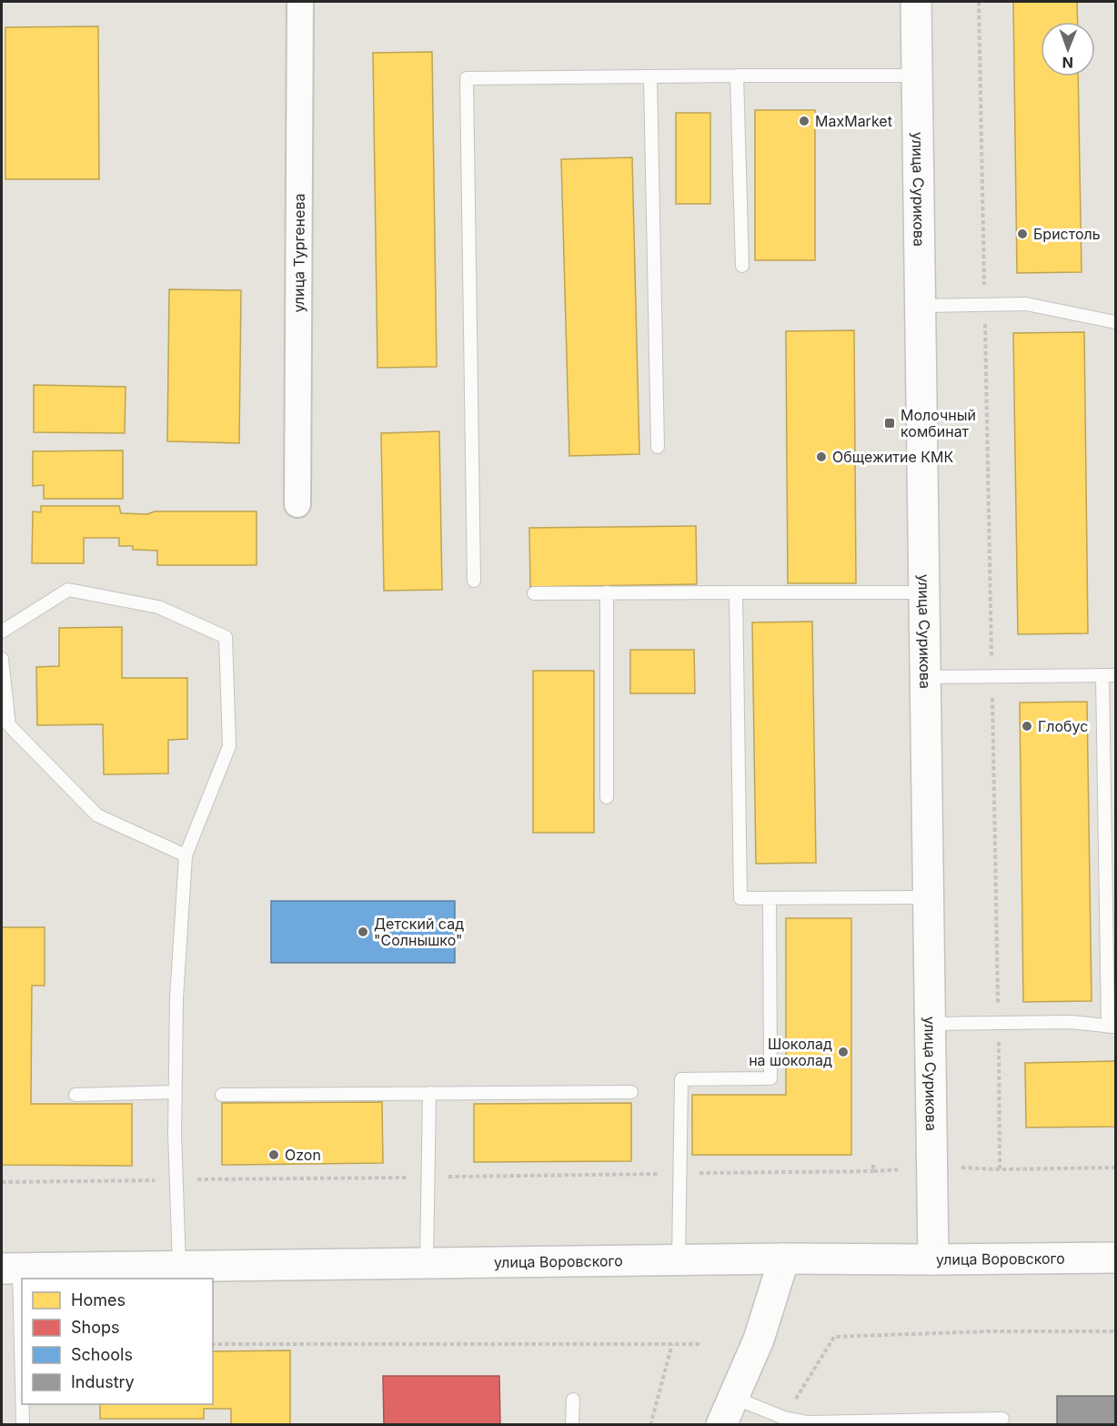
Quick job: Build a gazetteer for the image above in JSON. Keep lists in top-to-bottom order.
{
  "streets": {
    "street": ["улица Сурикова", "улица Тургенева", "улица Воровского"]
  },
  "crossings": [
    ["улица Сурикова", "улица Воровского"]
  ],
  "places": {
    "other": [
      "MaxMarket",
      "Бристоль",
      "Общежитие КМК",
      "Глобус",
      "Детский сад \"Солнышко\"",
      "Шоколад на шоколад",
      "Ozon"
    ],
    "transit": ["Молочный комбинат"]
  },
  "legend": [
    "Homes",
    "Shops",
    "Schools",
    "Industry"
  ],
  "north": "bottom"
}
